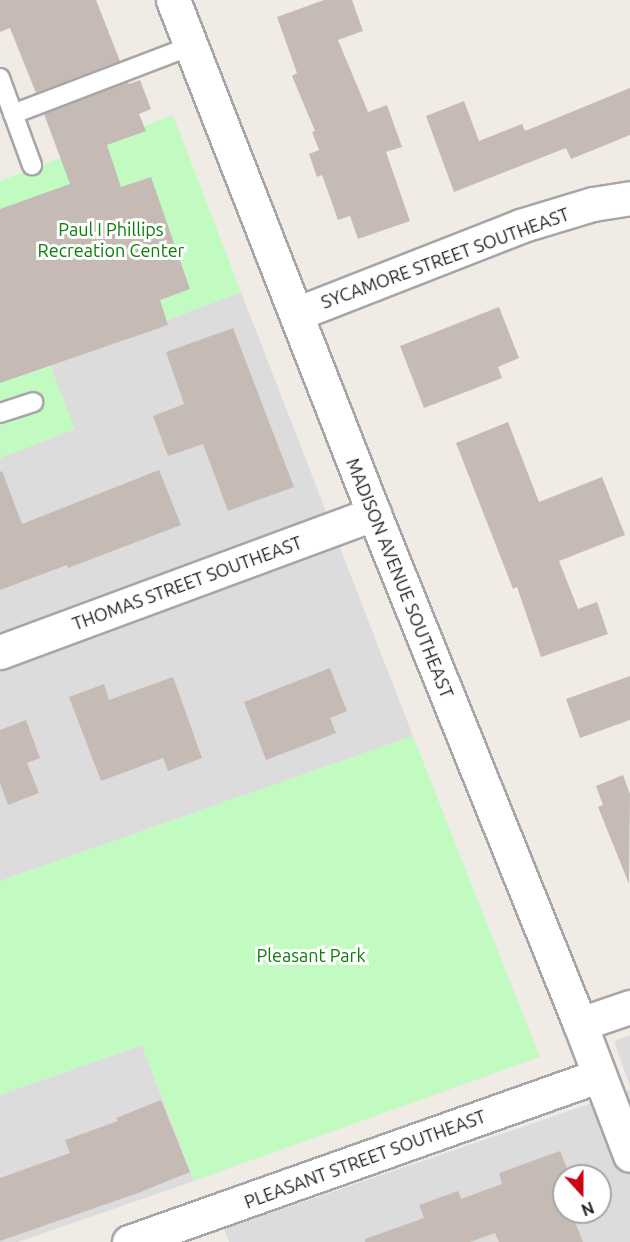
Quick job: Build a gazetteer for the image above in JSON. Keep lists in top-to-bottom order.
{
  "streets": {
    "street": [
      "SYCAMORE STREET SOUTHEAST",
      "MADISON AVENUE SOUTHEAST",
      "THOMAS STREET SOUTHEAST",
      "PLEASANT STREET SOUTHEAST"
    ]
  },
  "crossings": [
    ["SYCAMORE STREET SOUTHEAST", "MADISON AVENUE SOUTHEAST"],
    ["MADISON AVENUE SOUTHEAST", "THOMAS STREET SOUTHEAST"],
    ["MADISON AVENUE SOUTHEAST", "PLEASANT STREET SOUTHEAST"]
  ],
  "parks": ["Paul I Phillips Recreation Center", "Pleasant Park"],
  "north": "bottom"
}
